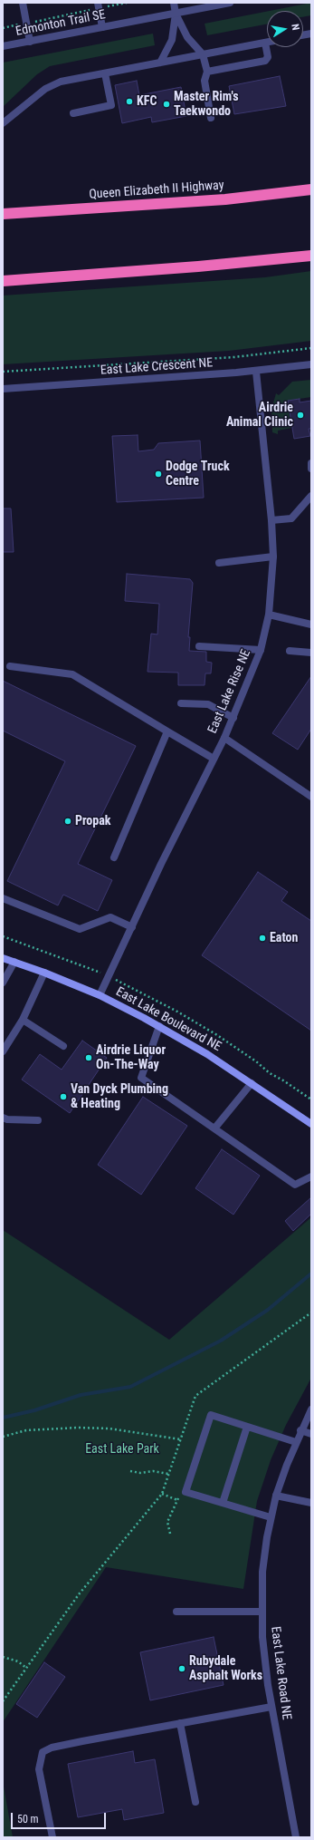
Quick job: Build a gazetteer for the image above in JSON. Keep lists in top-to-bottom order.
{
  "streets": {
    "highway": ["Queen Elizabeth II Highway"],
    "main road": ["East Lake Boulevard NE"],
    "street": [
      "Edmonton Trail SE",
      "East Lake Crescent NE",
      "East Lake Rise NE",
      "East Lake Road NE"
    ]
  },
  "crossings": [
    ["East Lake Crescent NE", "East Lake Rise NE"],
    ["East Lake Rise NE", "East Lake Boulevard NE"]
  ],
  "parks": ["East Lake Park"],
  "places": [
    "KFC",
    "Master Rim's Taekwondo",
    "Airdrie Animal Clinic",
    "Dodge Truck Centre",
    "Propak",
    "Eaton",
    "Airdrie Liquor On-The-Way",
    "Van Dyck Plumbing & Heating",
    "Rubydale Asphalt Works"
  ],
  "scale_bar": "50 m",
  "north": "right"
}
